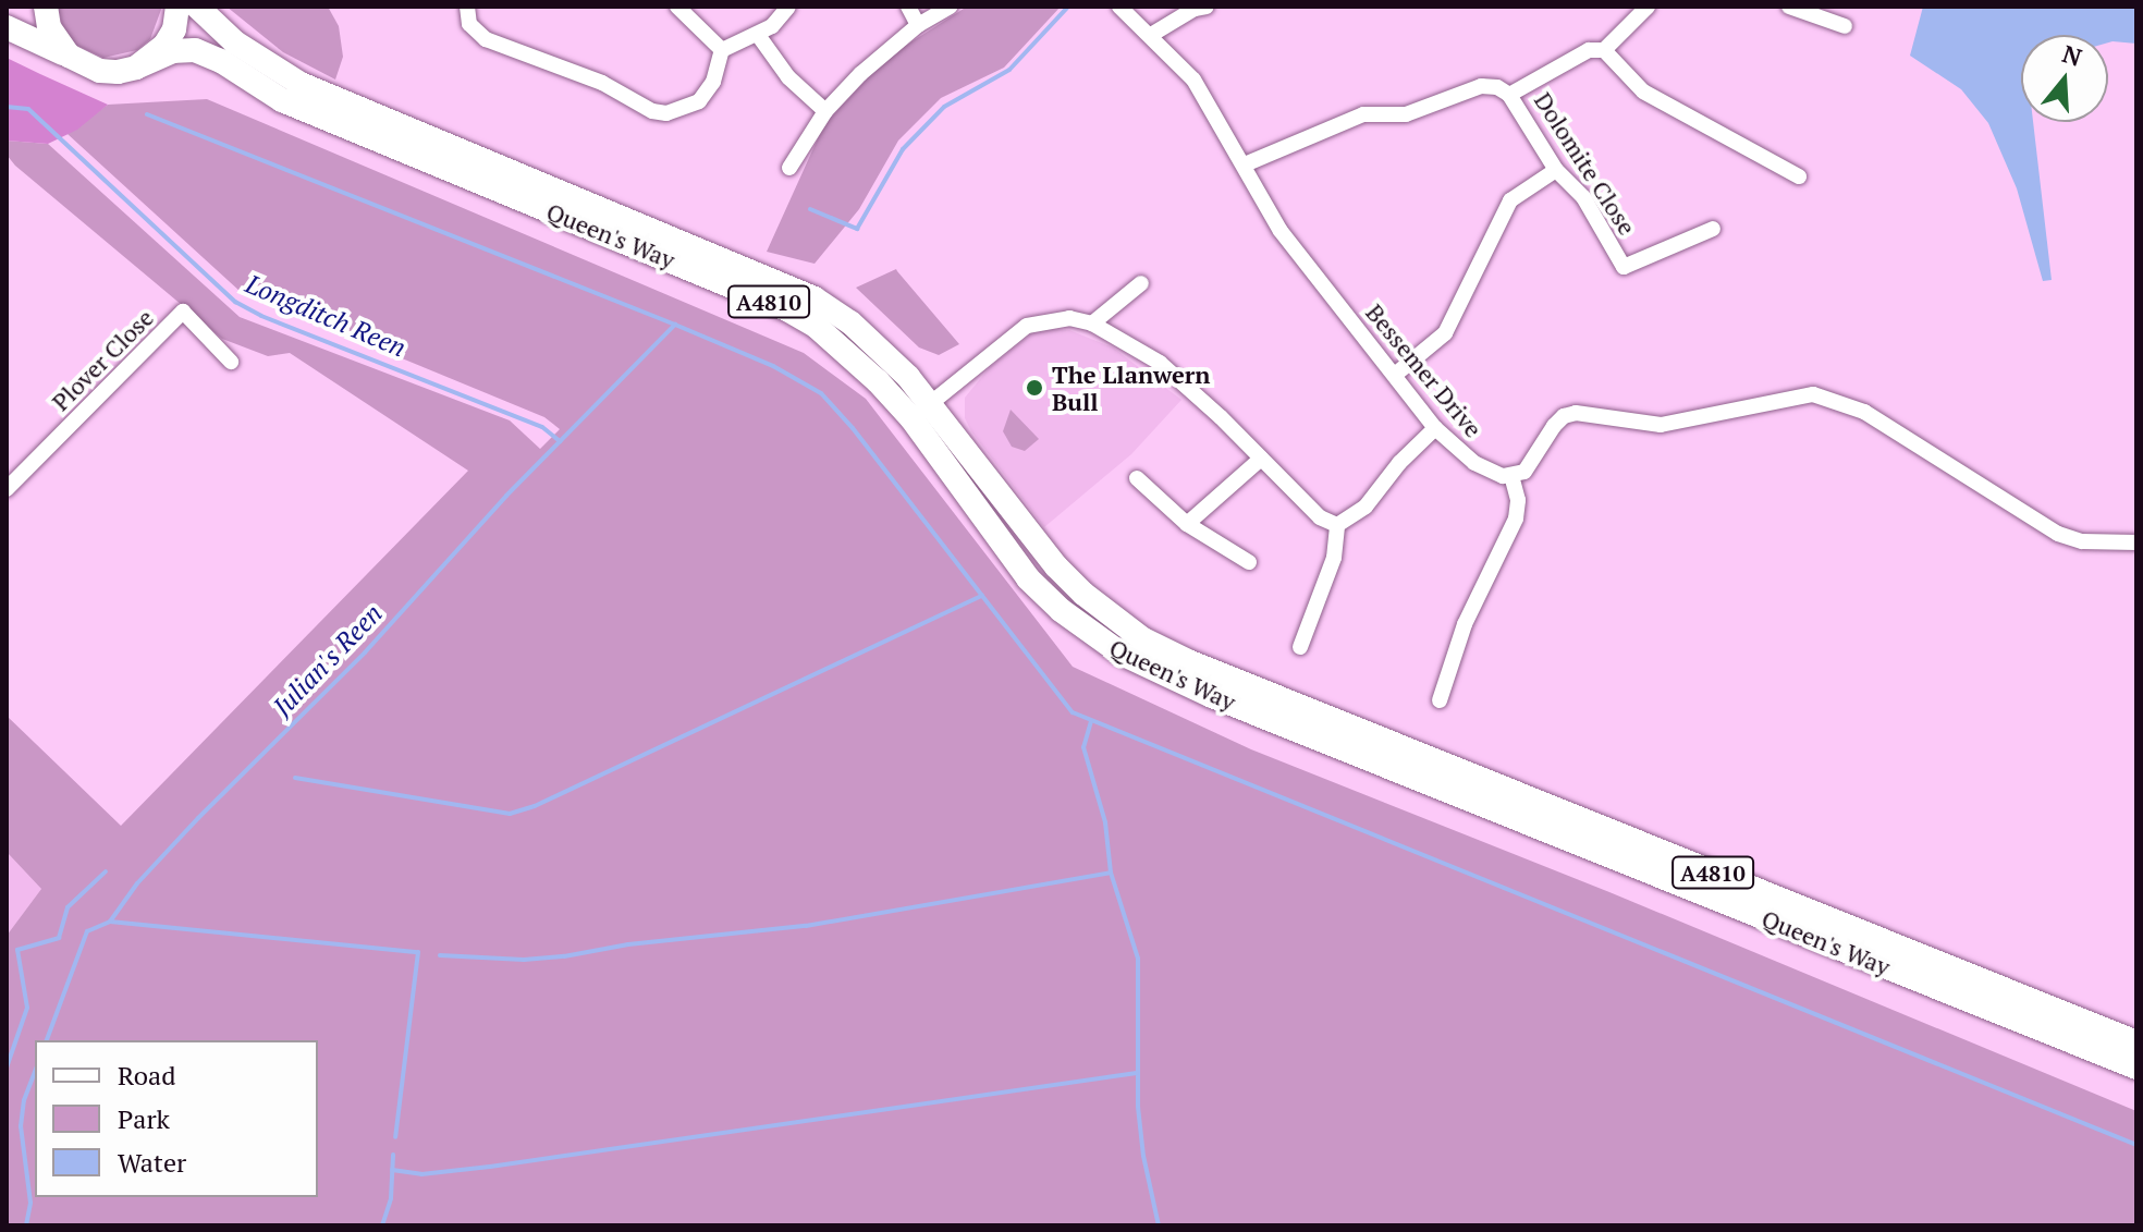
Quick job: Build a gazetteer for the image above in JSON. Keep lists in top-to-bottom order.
{
  "streets": {
    "main road": ["Queen's Way", "A4810"],
    "street": ["Dolomite Close", "Plover Close", "Bessemer Drive"]
  },
  "water": ["Longditch Reen", "Julian's Reen"],
  "places": ["The Llanwern Bull"],
  "legend": ["Road", "Park", "Water"],
  "north": "top"
}
